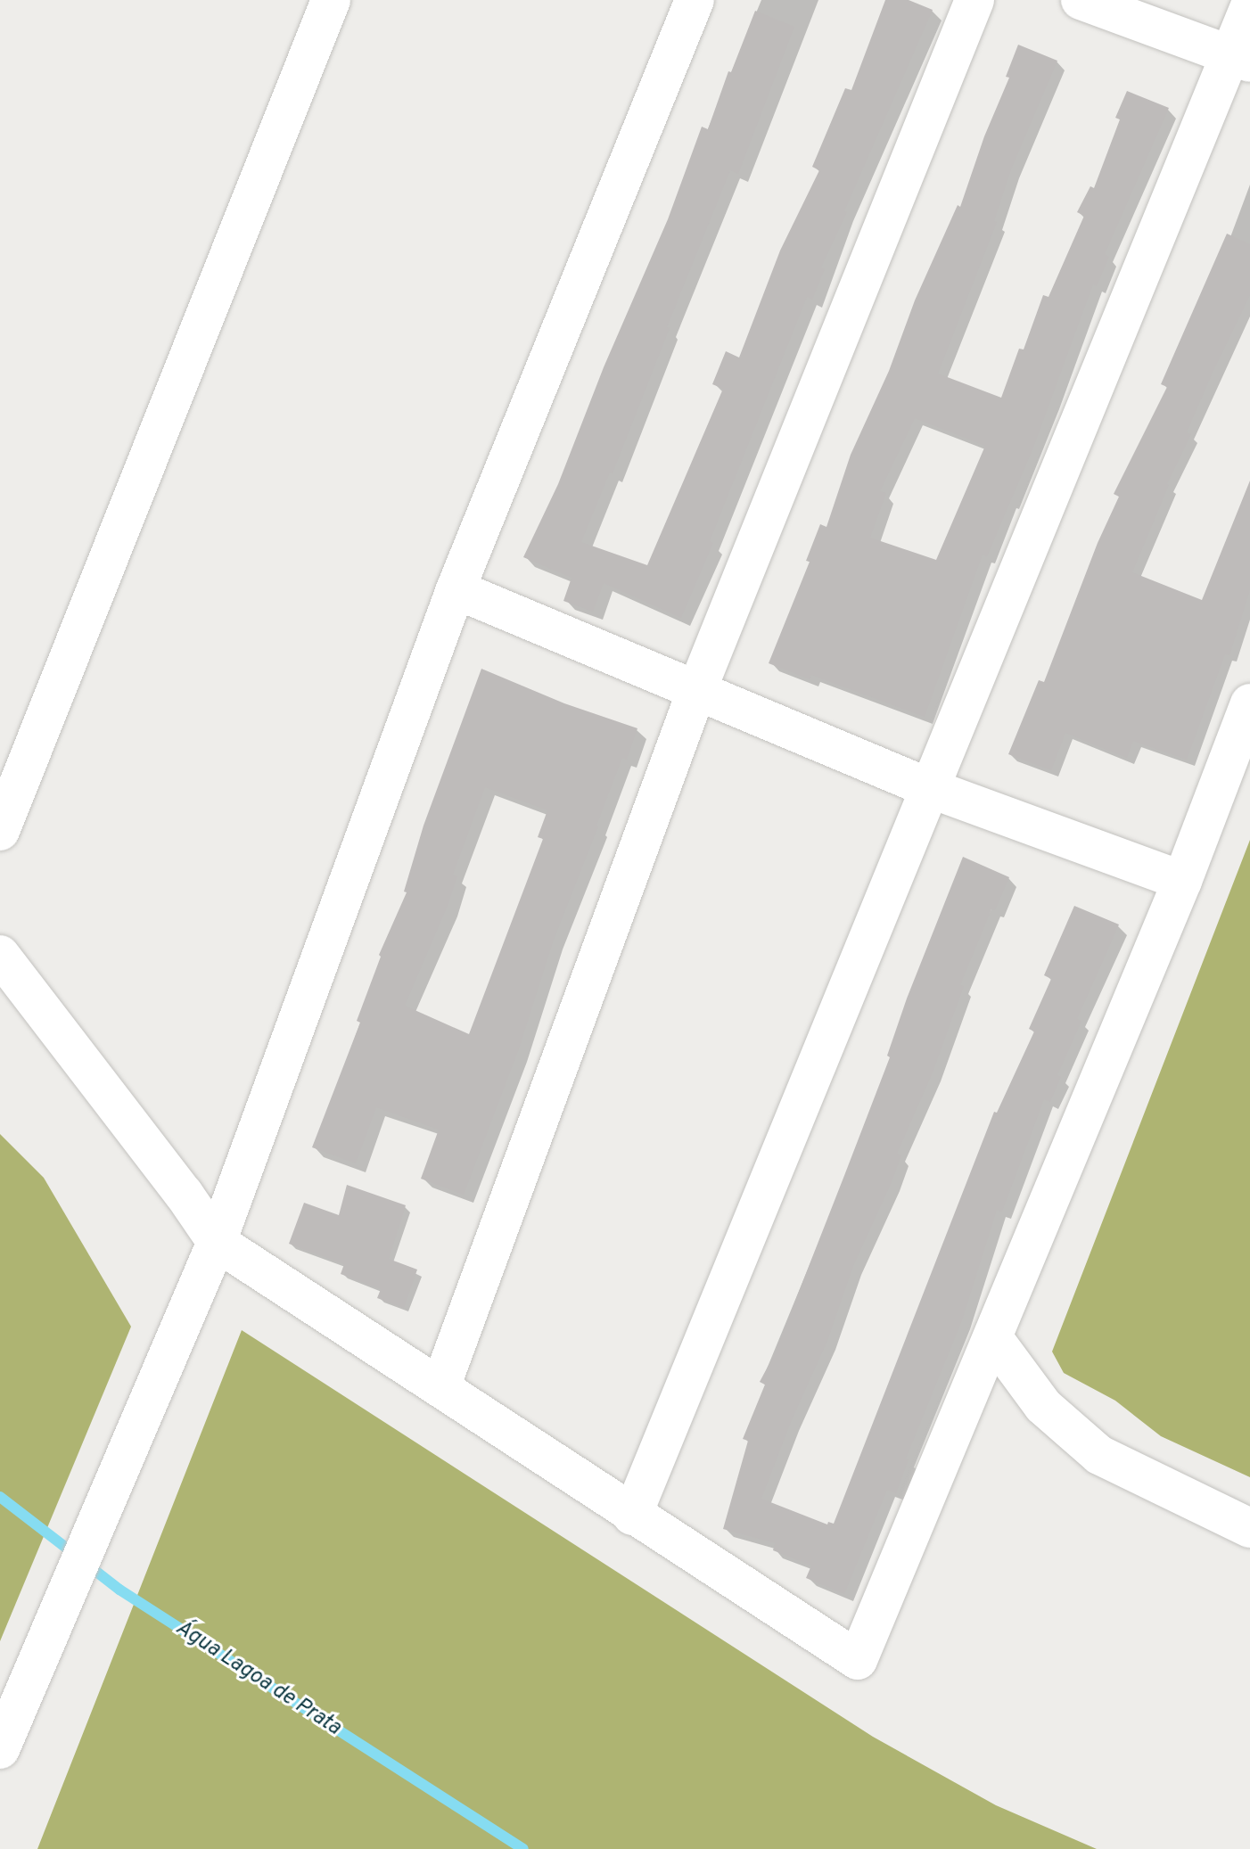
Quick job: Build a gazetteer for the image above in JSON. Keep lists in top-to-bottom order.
{
  "water": ["Água Lagoa de Prata"]
}
